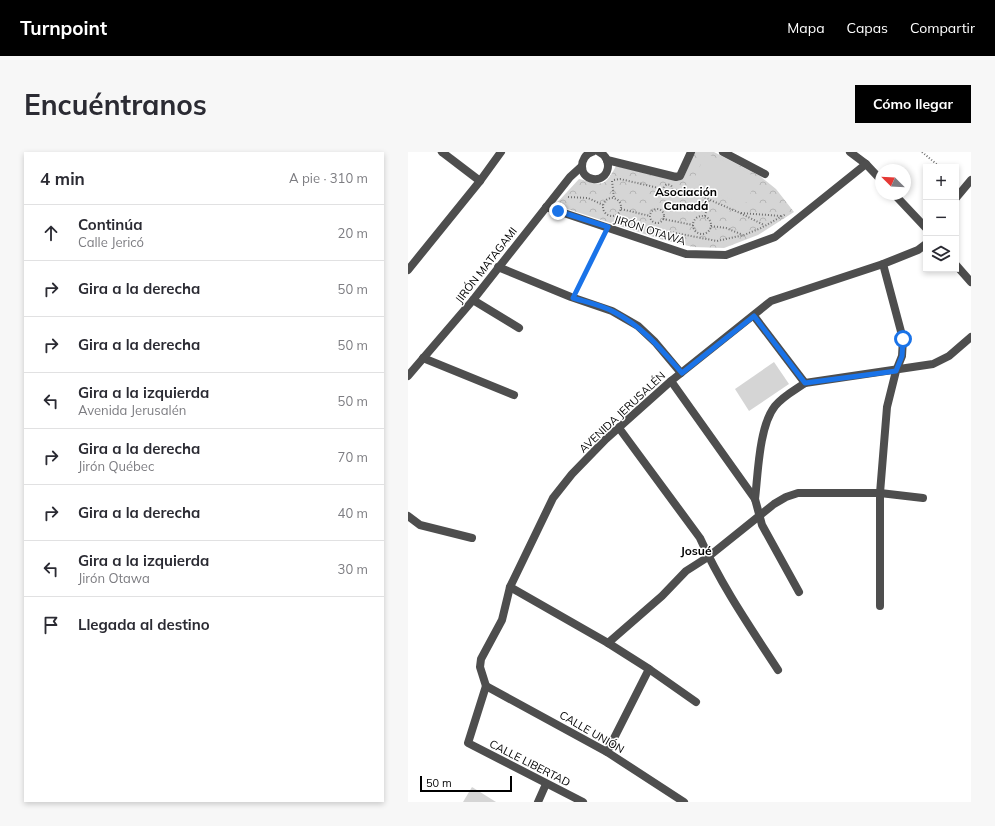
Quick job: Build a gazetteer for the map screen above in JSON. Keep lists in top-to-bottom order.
{
  "streets": {
    "street": [
      "JIRÓN OTAWA",
      "JIRÓN MATAGAMI",
      "AVENIDA JERUSALÉN",
      "CALLE UNIÓN",
      "CALLE LIBERTAD"
    ]
  },
  "crossings": [
    ["JIRÓN OTAWA", "JIRÓN MATAGAMI"],
    ["AVENIDA JERUSALÉN", "CALLE UNIÓN"],
    ["AVENIDA JERUSALÉN", "CALLE LIBERTAD"],
    ["CALLE UNIÓN", "CALLE LIBERTAD"]
  ],
  "districts": ["Asociación Canadá", "Josué"],
  "scale_bar": "50 m",
  "north": "top left",
  "page": {
    "header": "Turnpoint",
    "nav": ["Mapa", "Capas", "Compartir"],
    "buttons": "Cómo llegar",
    "title": "Encuéntranos",
    "heading": ["4 min", "A pie · 310 m"],
    "map_buttons": ["+", "−"],
    "list": [
      ["Continúa", "Calle Jericó", "20 m"],
      ["Gira a la derecha", "50 m"],
      ["Gira a la derecha", "50 m"],
      ["Gira a la izquierda", "Avenida Jerusalén", "50 m"],
      ["Gira a la derecha", "Jirón Québec", "70 m"],
      ["Gira a la derecha", "40 m"],
      ["Gira a la izquierda", "Jirón Otawa", "30 m"],
      "Llegada al destino"
    ],
    "scale": "50 m"
  }
}
